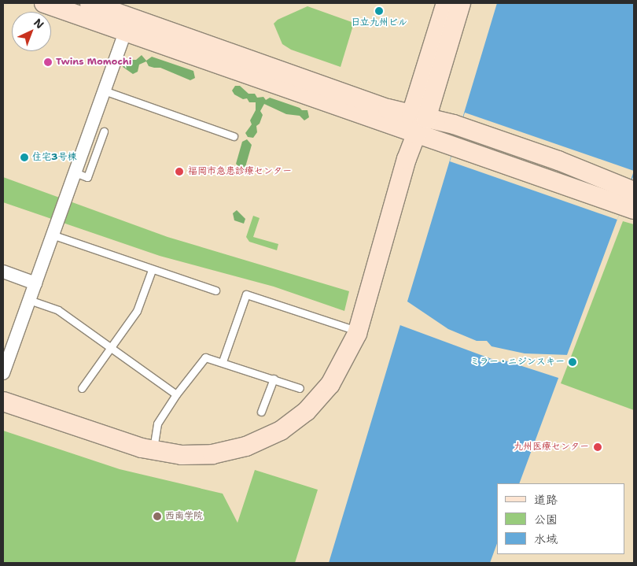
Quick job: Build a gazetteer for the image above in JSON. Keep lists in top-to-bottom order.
{
  "places": [
    "日立九州ビル",
    "Twins Momochi",
    "住宅3号棟",
    "福岡市急患診療センター",
    "ミラー・ニジンスキー",
    "九州医療センター",
    "西南学院"
  ],
  "legend": ["道路", "公園", "水域"],
  "north": "top right"
}
